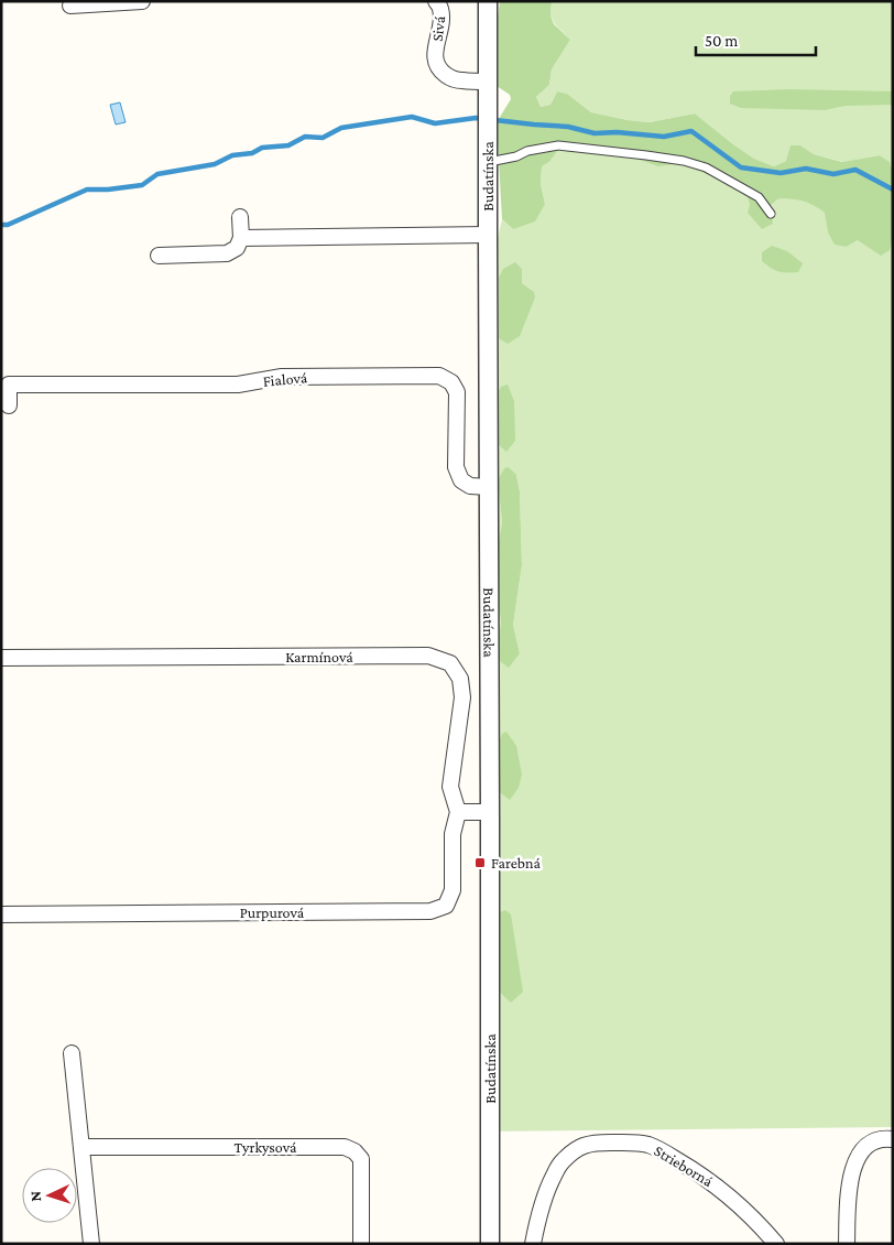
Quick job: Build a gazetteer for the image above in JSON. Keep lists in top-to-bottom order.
{
  "streets": {
    "street": [
      "Sivá",
      "Budatínska",
      "Fialová",
      "Karmínová",
      "Purpurová",
      "Tyrkysová",
      "Strieborná"
    ]
  },
  "crossings": [
    ["Sivá", "Budatínska"],
    ["Budatínska", "Fialová"],
    ["Karmínová", "Purpurová"]
  ],
  "places": {
    "transit": ["Farebná"]
  },
  "scale_bar": "50 m",
  "north": "left"
}
